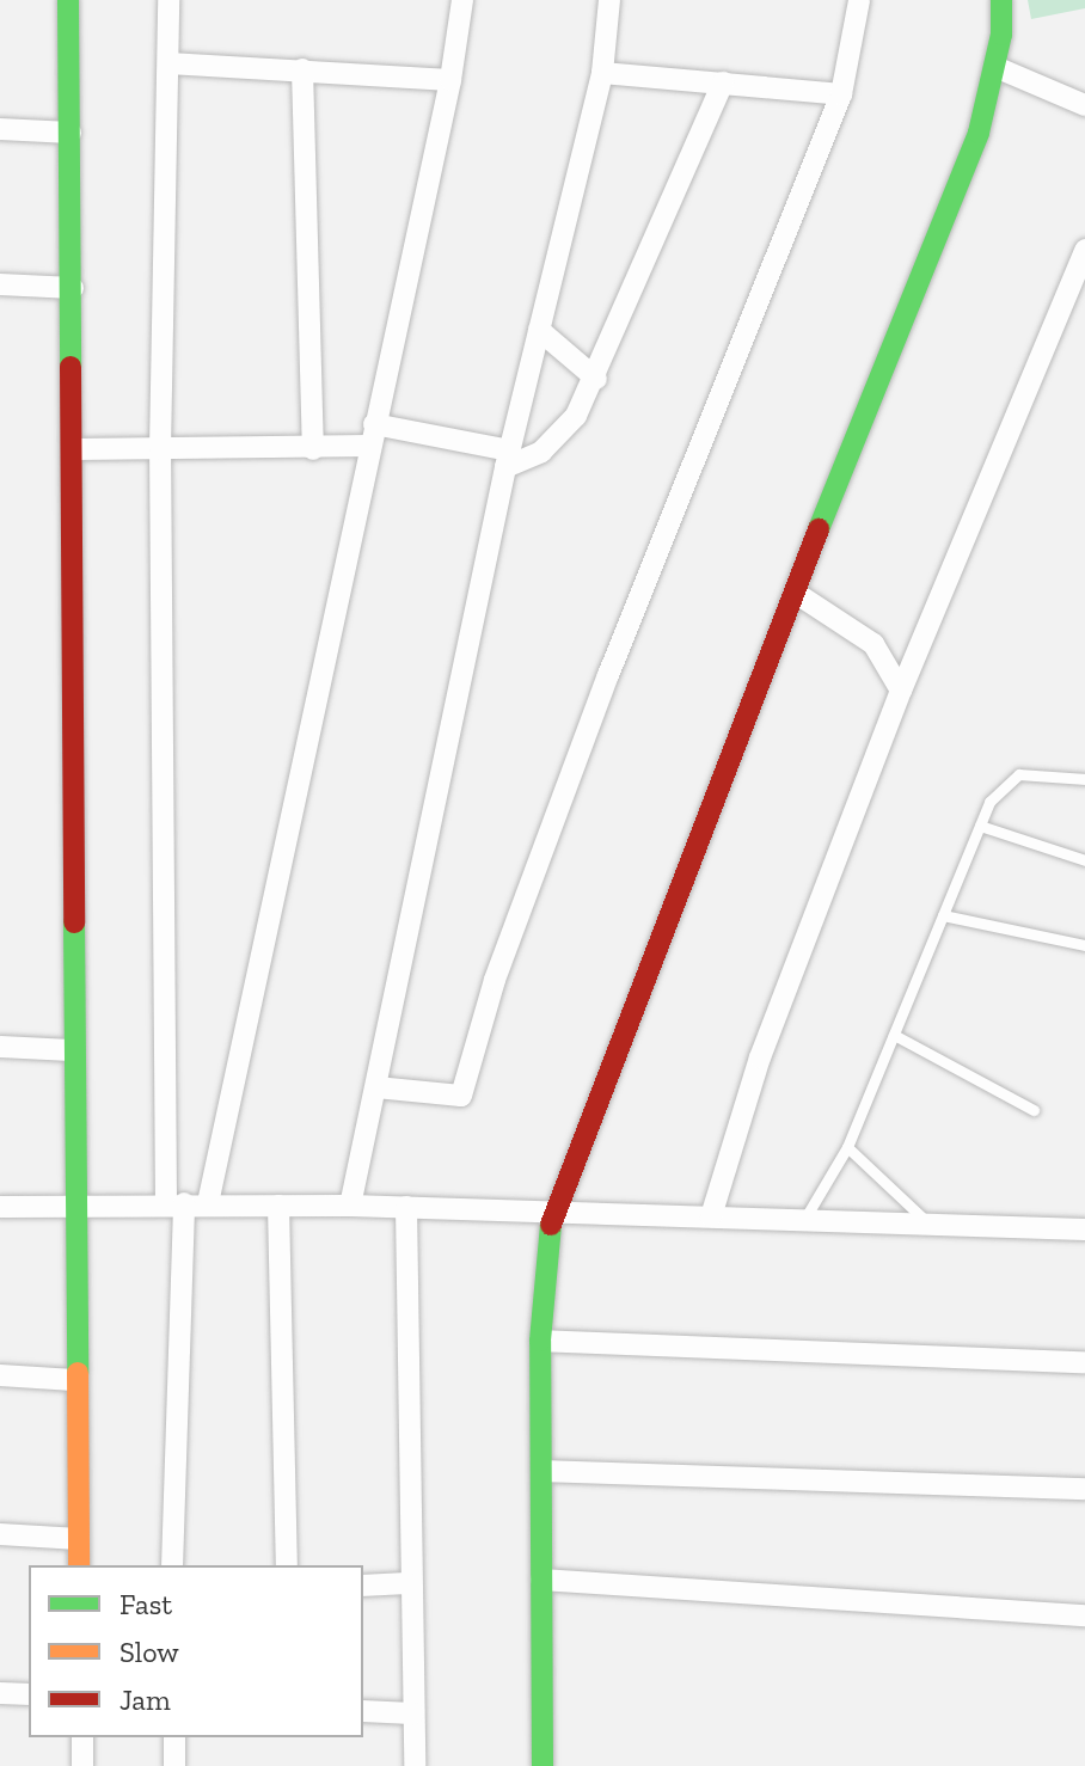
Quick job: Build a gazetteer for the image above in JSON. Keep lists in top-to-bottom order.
{
  "legend": ["Fast", "Slow", "Jam"]
}
